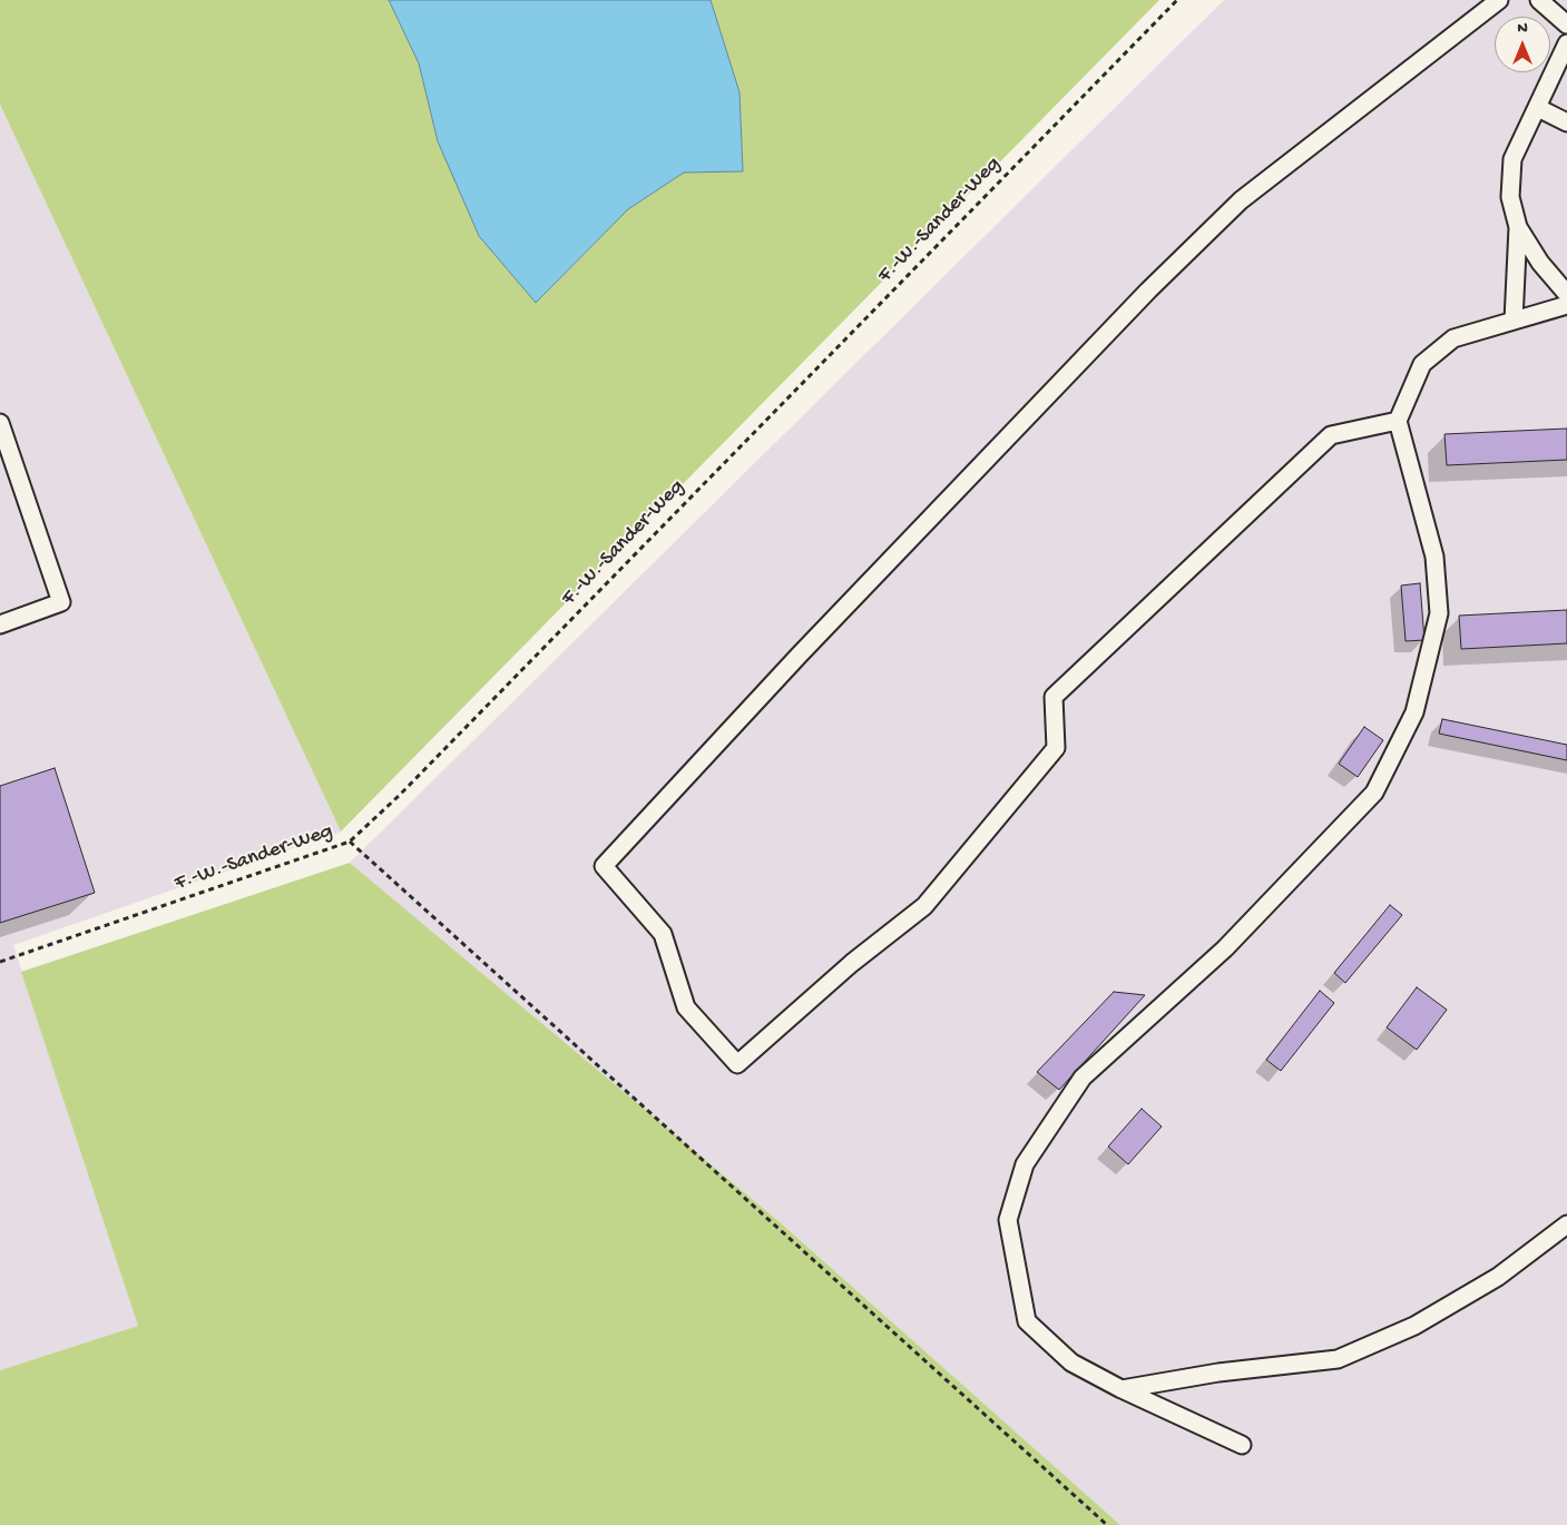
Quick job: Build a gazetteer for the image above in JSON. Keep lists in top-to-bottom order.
{
  "streets": {
    "path": ["F.-W.-Sander-Weg"]
  },
  "north": "top"
}
